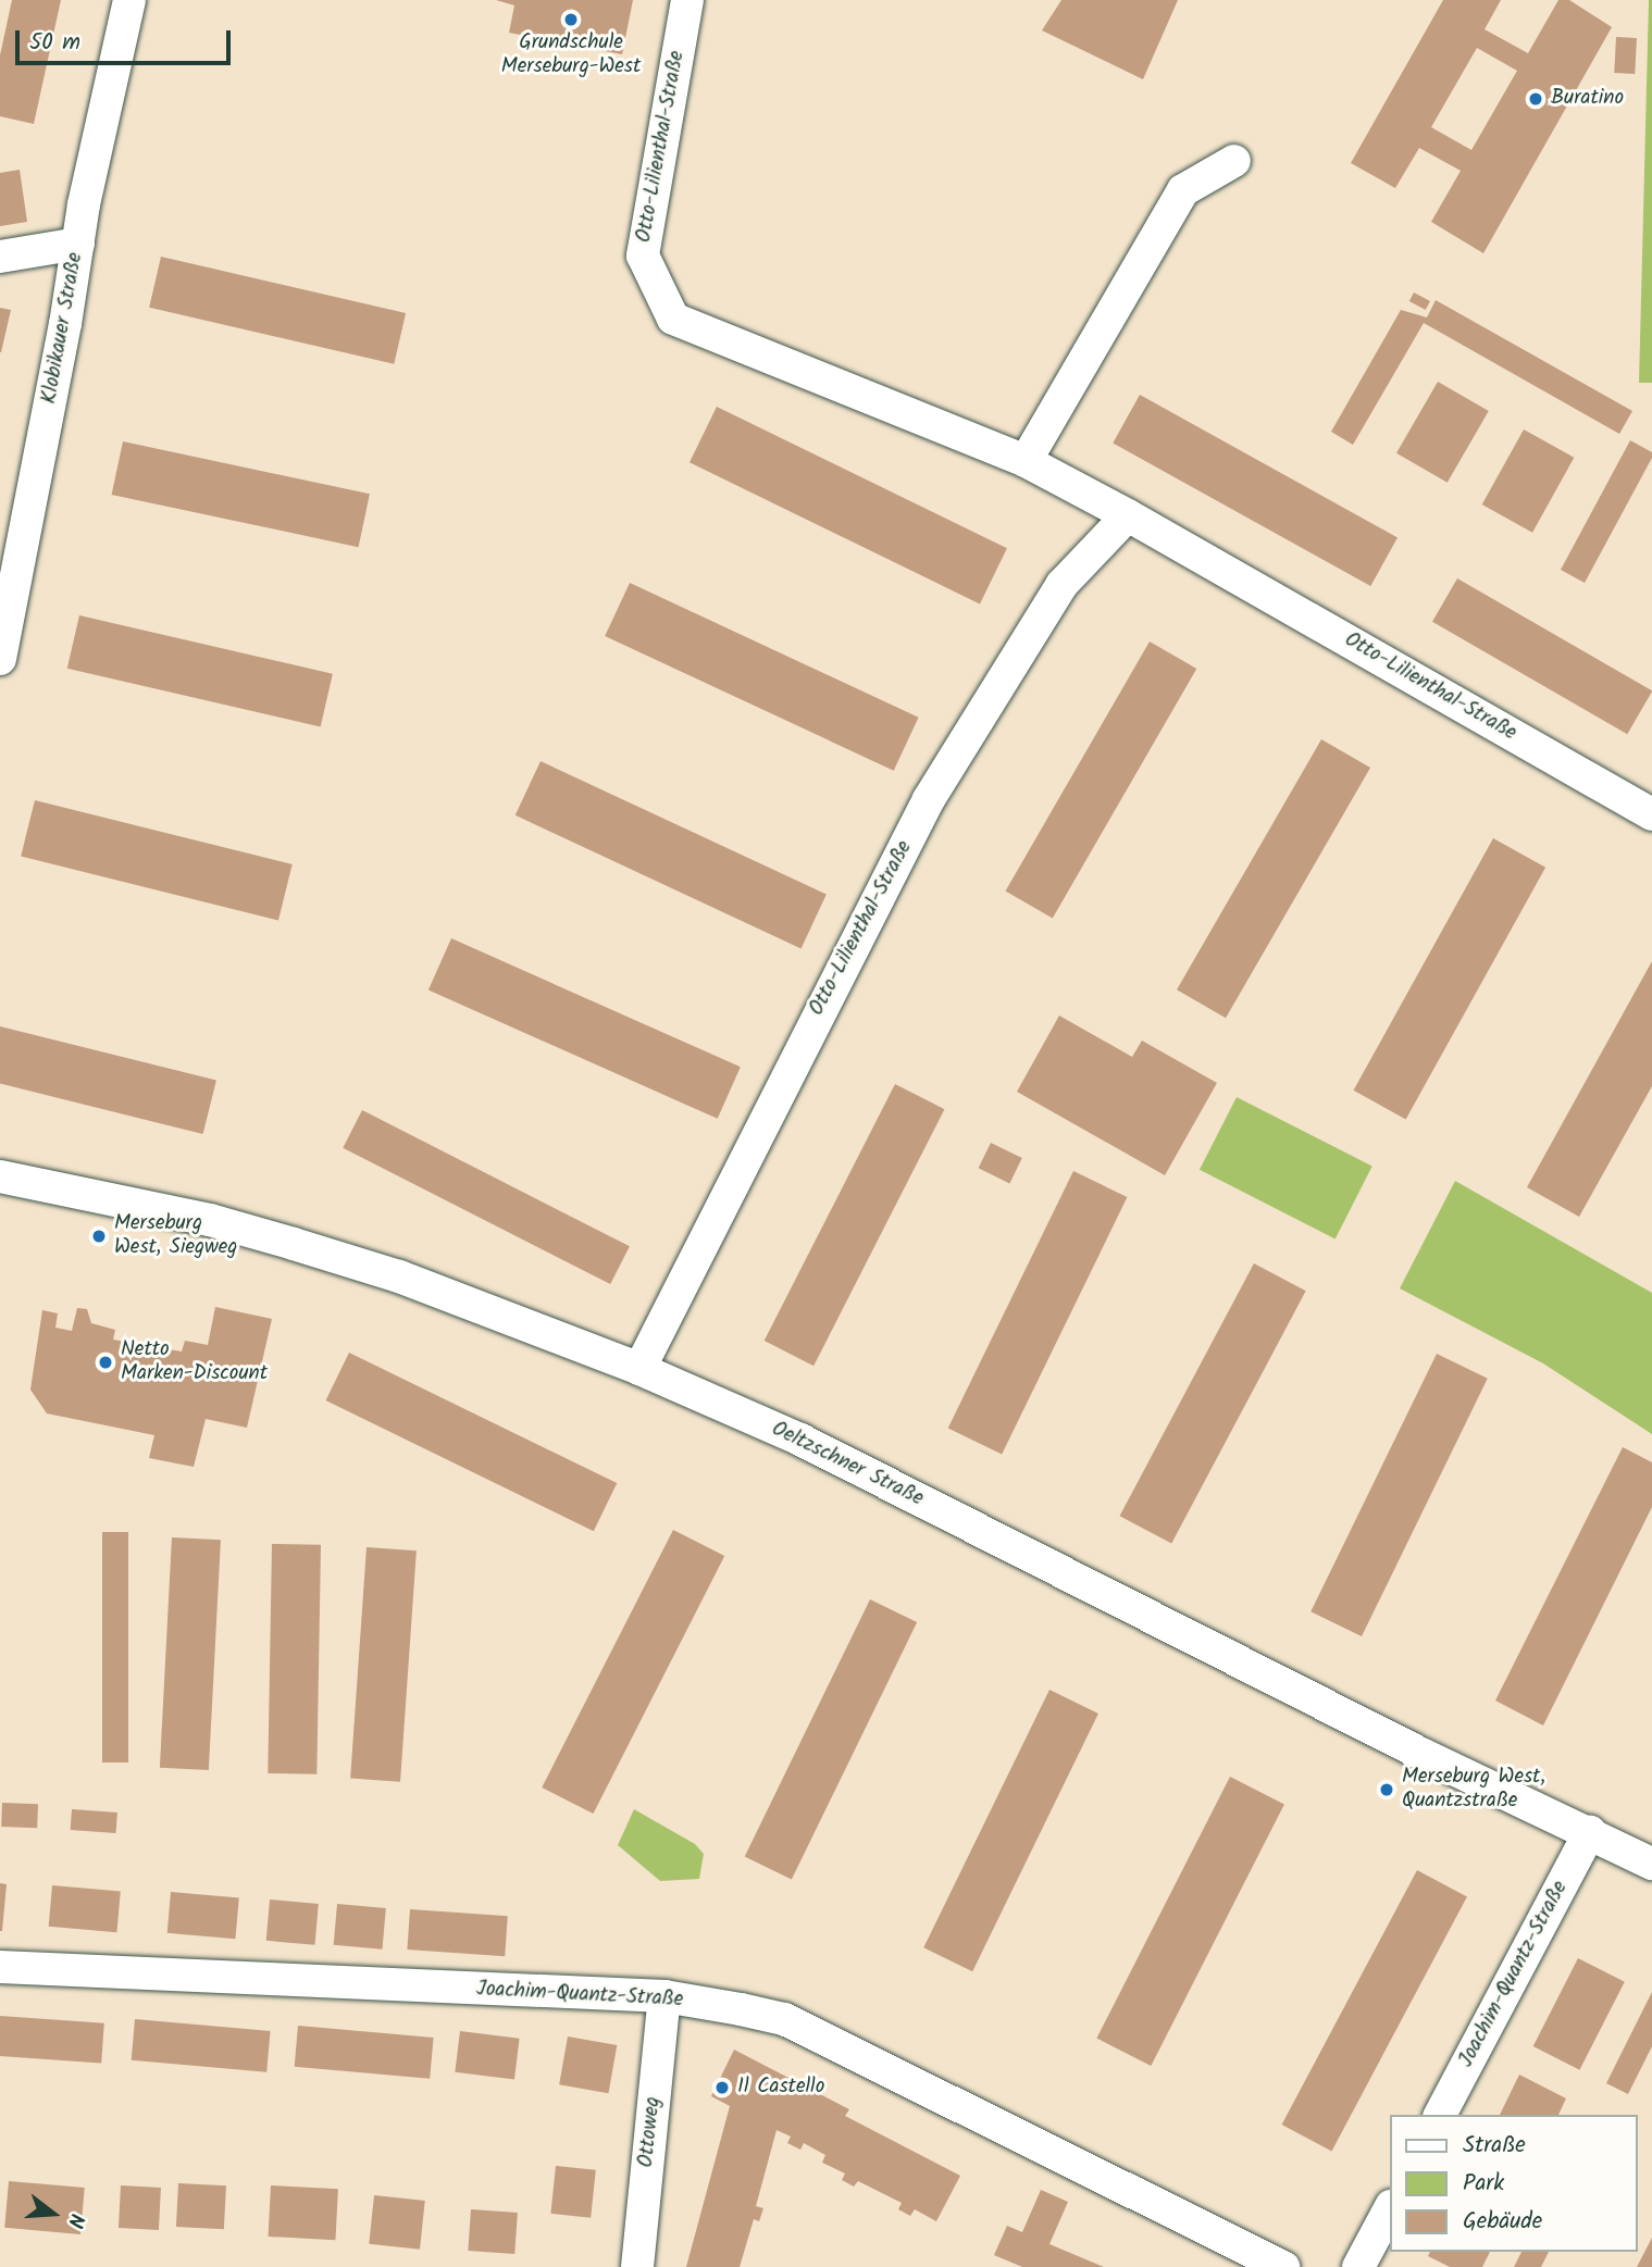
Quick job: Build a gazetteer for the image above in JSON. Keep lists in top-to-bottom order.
{
  "streets": {
    "street": [
      "Otto-Lilienthal-Straße",
      "Klobikauer Straße",
      "Oeltzschner Straße",
      "Joachim-Quantz-Straße",
      "Ottoweg"
    ]
  },
  "crossings": [
    ["Otto-Lilienthal-Straße", "Oeltzschner Straße"],
    ["Oeltzschner Straße", "Joachim-Quantz-Straße"],
    ["Joachim-Quantz-Straße", "Ottoweg"]
  ],
  "places": [
    "Grundschule Merseburg-West",
    "Buratino",
    "Merseburg West, Siegweg",
    "Netto Marken-Discount",
    "Merseburg West, Quantzstraße",
    "Il Castello"
  ],
  "legend": ["Straße", "Park", "Gebäude"],
  "scale_bar": "50 m",
  "north": "right"
}
